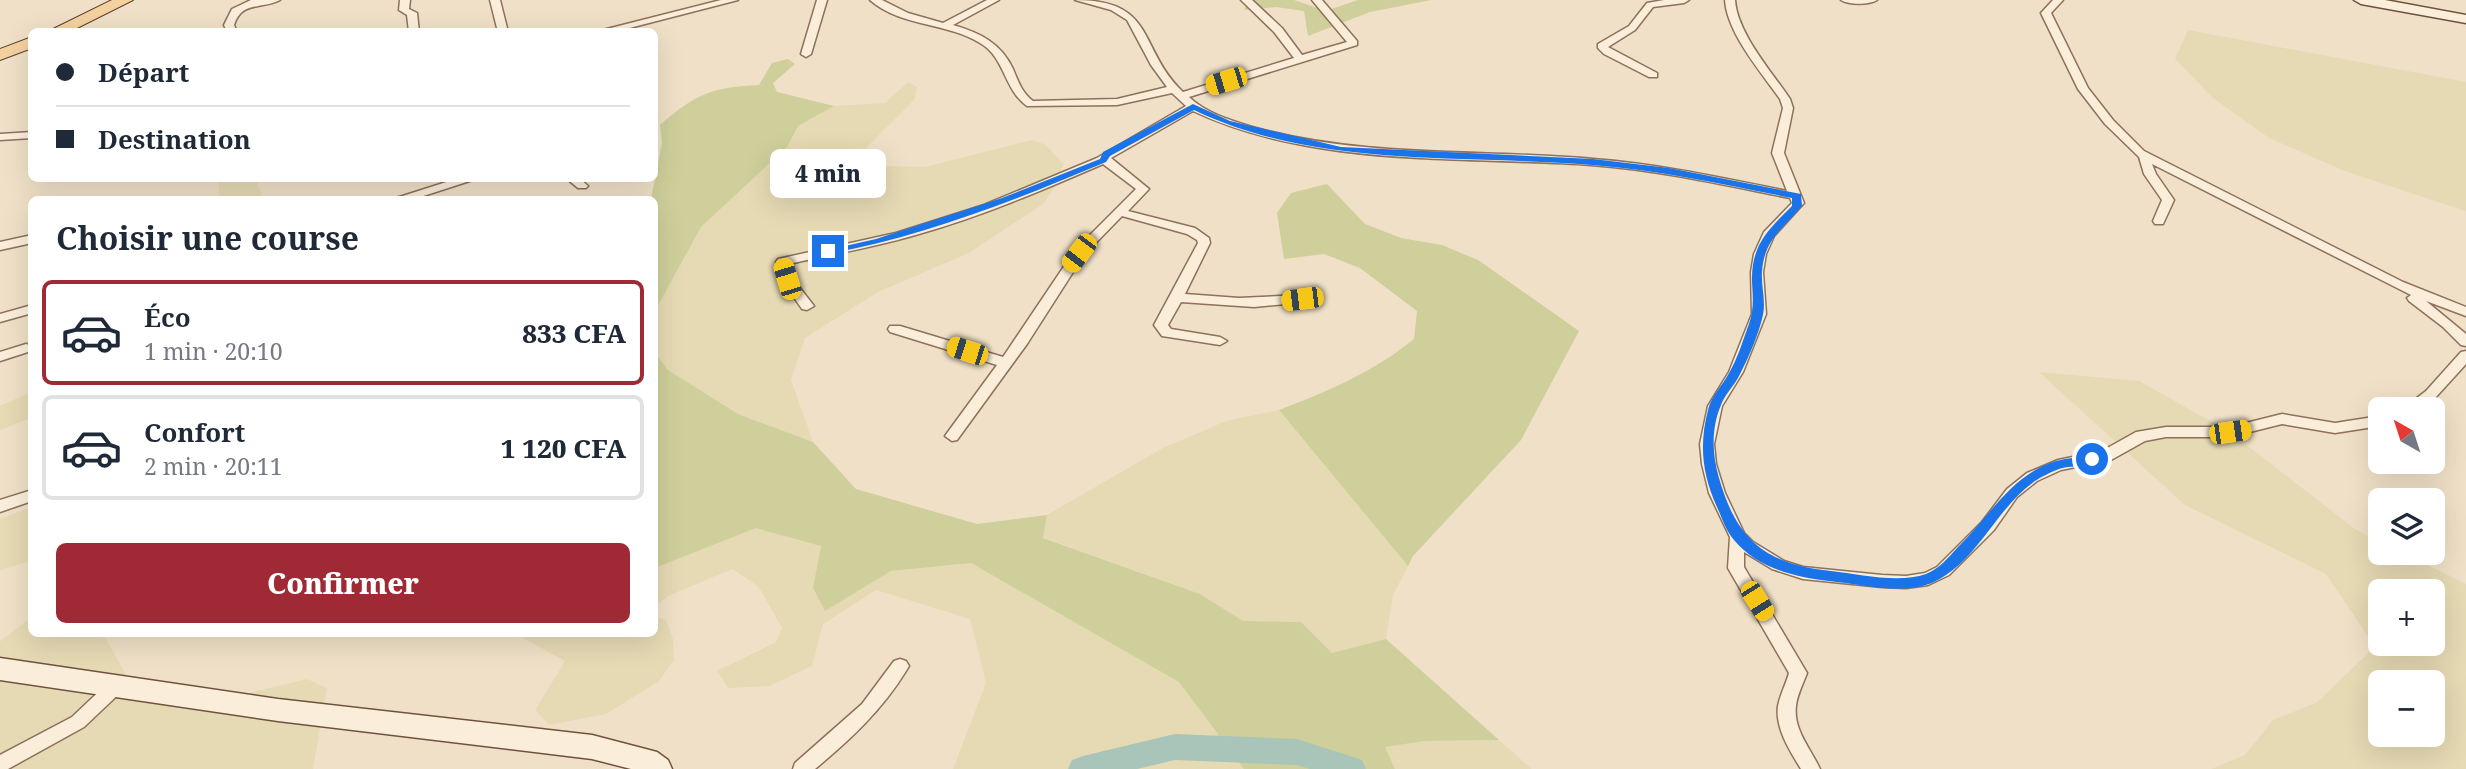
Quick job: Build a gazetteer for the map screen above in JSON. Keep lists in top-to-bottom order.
{
  "north": "top left",
  "page": {
    "banner": ["Départ", "Destination"],
    "bubble": "4 min",
    "heading": "Choisir une course",
    "list": [
      {
        "name": "Éco",
        "note": "1 min · 20:10",
        "value": "833 CFA"
      },
      {
        "name": "Confort",
        "note": "2 min · 20:11",
        "value": "1 120 CFA"
      }
    ],
    "map_buttons": ["+", "−"],
    "buttons": "Confirmer"
  }
}
